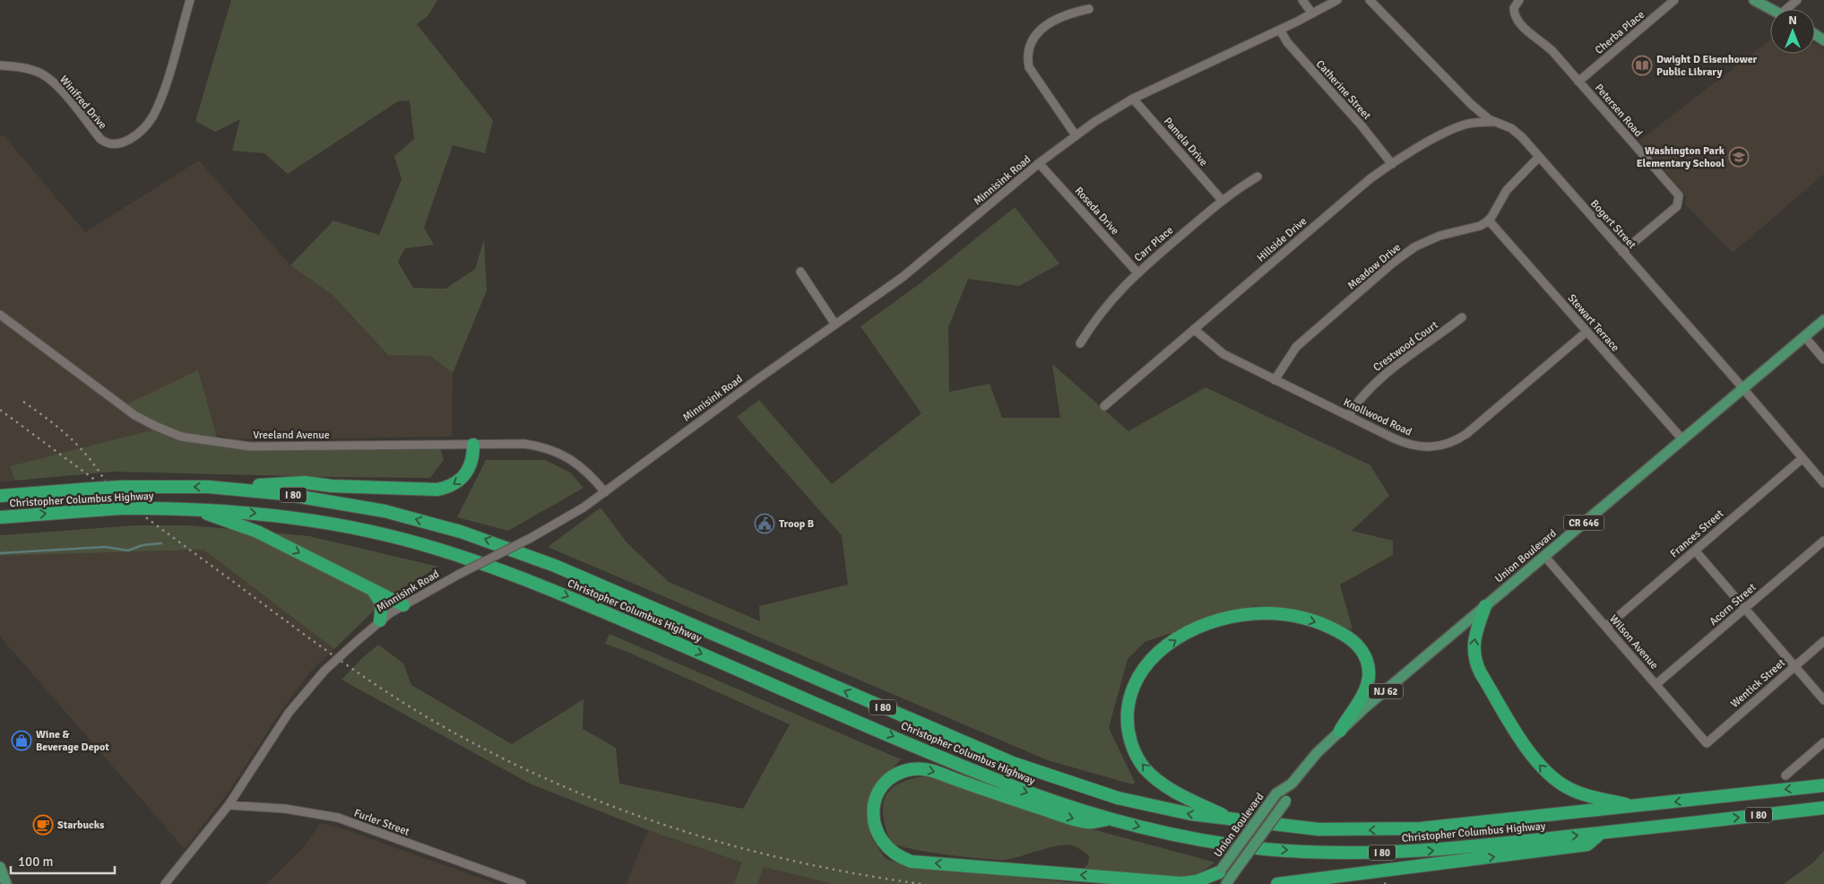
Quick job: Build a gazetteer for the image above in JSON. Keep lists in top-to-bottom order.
{
  "streets": {
    "highway": ["I 80", "Christopher Columbus Highway"],
    "main road": ["CR 646", "Union Boulevard", "NJ 62"],
    "street": [
      "Cherba Place",
      "Catherine Street",
      "Winifred Drive",
      "Petersen Road",
      "Pamela Drive",
      "Minnisink Road",
      "Roseda Drive",
      "Bogert Street",
      "Hillside Drive",
      "Carr Place",
      "Meadow Drive",
      "Stewart Terrace",
      "Crestwood Court",
      "Knollwood Road",
      "Vreeland Avenue",
      "Frances Street",
      "Acorn Street",
      "Wilson Avenue",
      "Wentick Street",
      "Furler Street"
    ]
  },
  "crossings": [
    ["Cherba Place", "Petersen Road"],
    ["Catherine Street", "Minnisink Road"],
    ["Catherine Street", "Hillside Drive"],
    ["Petersen Road", "Bogert Street"],
    ["Pamela Drive", "Minnisink Road"],
    ["Pamela Drive", "Carr Place"],
    ["Minnisink Road", "Roseda Drive"],
    ["Minnisink Road", "Vreeland Avenue"],
    ["Minnisink Road", "Furler Street"],
    ["Roseda Drive", "Carr Place"],
    ["Bogert Street", "Hillside Drive"],
    ["Bogert Street", "Frances Street"],
    ["Bogert Street", "Union Boulevard"],
    ["Hillside Drive", "Knollwood Road"],
    ["Meadow Drive", "Stewart Terrace"],
    ["Meadow Drive", "Knollwood Road"],
    ["Stewart Terrace", "Knollwood Road"],
    ["Stewart Terrace", "Union Boulevard"],
    ["Crestwood Court", "Knollwood Road"],
    ["Frances Street", "Wilson Avenue"],
    ["Union Boulevard", "Wilson Avenue"],
    ["Acorn Street", "Wilson Avenue"],
    ["Wilson Avenue", "Wentick Street"]
  ],
  "places": {
    "library": ["Dwight D Eisenhower Public Library"],
    "school or university": ["Washington Park Elementary School"],
    "public building": ["Troop B"],
    "shop": ["Wine & Beverage Depot"],
    "cafe": ["Starbucks"]
  },
  "scale_bar": "100 m",
  "north": "top"
}
